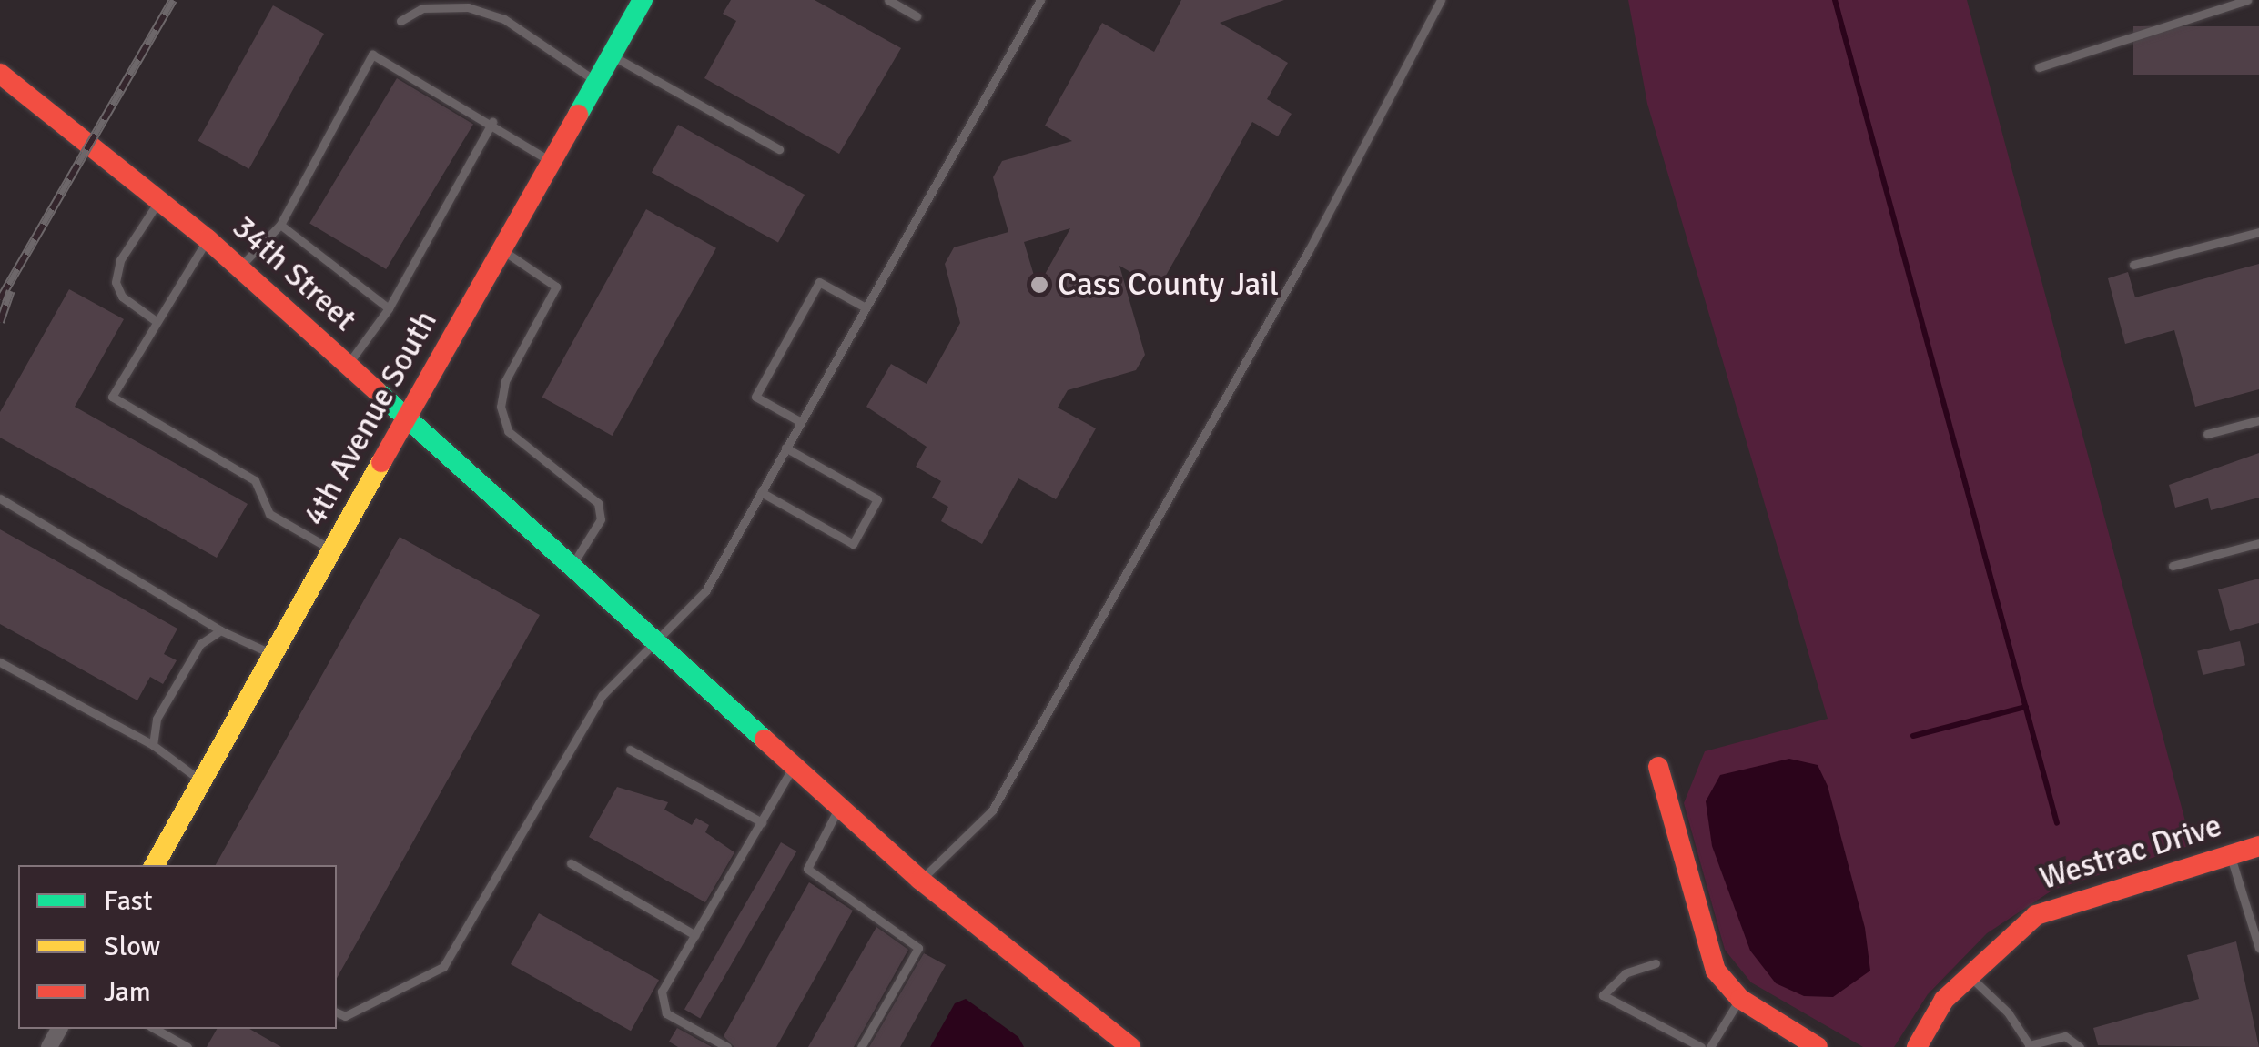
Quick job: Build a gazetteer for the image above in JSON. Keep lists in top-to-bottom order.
{
  "streets": {
    "street": ["34th Street", "4th Avenue South", "Westrac Drive"]
  },
  "crossings": [
    ["34th Street", "4th Avenue South"]
  ],
  "places": ["Cass County Jail"],
  "legend": ["Fast", "Slow", "Jam"]
}
